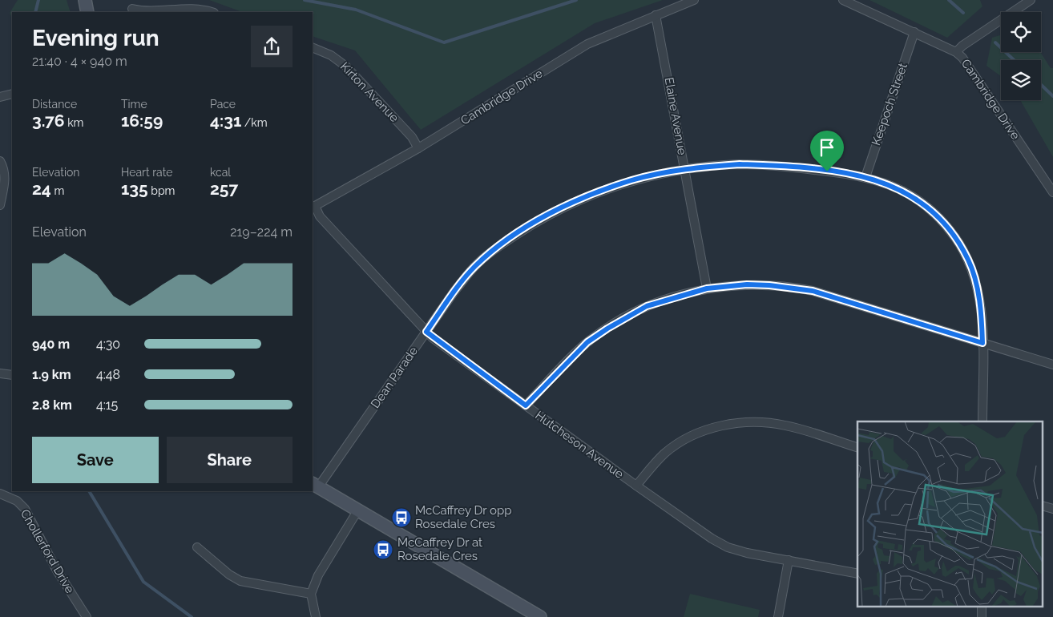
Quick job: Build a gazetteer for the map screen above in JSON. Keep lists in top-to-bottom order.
{
  "streets": {
    "street": [
      "Kirton Avenue",
      "Cambridge Drive",
      "Keepoch Street",
      "Elaine Avenue",
      "Dean Parade",
      "Hutcheson Avenue",
      "Chollerford Drive"
    ]
  },
  "crossings": [
    ["Kirton Avenue", "Cambridge Drive"],
    ["Cambridge Drive", "Keepoch Street"],
    ["Cambridge Drive", "Elaine Avenue"],
    ["Cambridge Drive", "Hutcheson Avenue"],
    ["Keepoch Street", "Dean Parade"],
    ["Elaine Avenue", "Dean Parade"],
    ["Dean Parade", "Hutcheson Avenue"]
  ],
  "places": {
    "bus stop": ["McCaffrey Dr opp Rosedale Cres", "McCaffrey Dr at Rosedale Cres"]
  },
  "page": {
    "heading": ["Evening run", "21:40 · 4 × 940 m"],
    "stats": [
      ["Distance", "3.76 km"],
      ["Time", "16:59"],
      ["Pace", "4:31 /km"],
      ["Elevation", "24 m"],
      ["Heart rate", "135 bpm"],
      ["kcal", "257"]
    ],
    "chart": ["Elevation", "219–224 m"],
    "list": [
      {
        "name": "940 m",
        "note": "4:30"
      },
      {
        "name": "1.9 km",
        "note": "4:48"
      },
      {
        "name": "2.8 km",
        "note": "4:15"
      }
    ],
    "buttons": ["Save", "Share"]
  }
}
